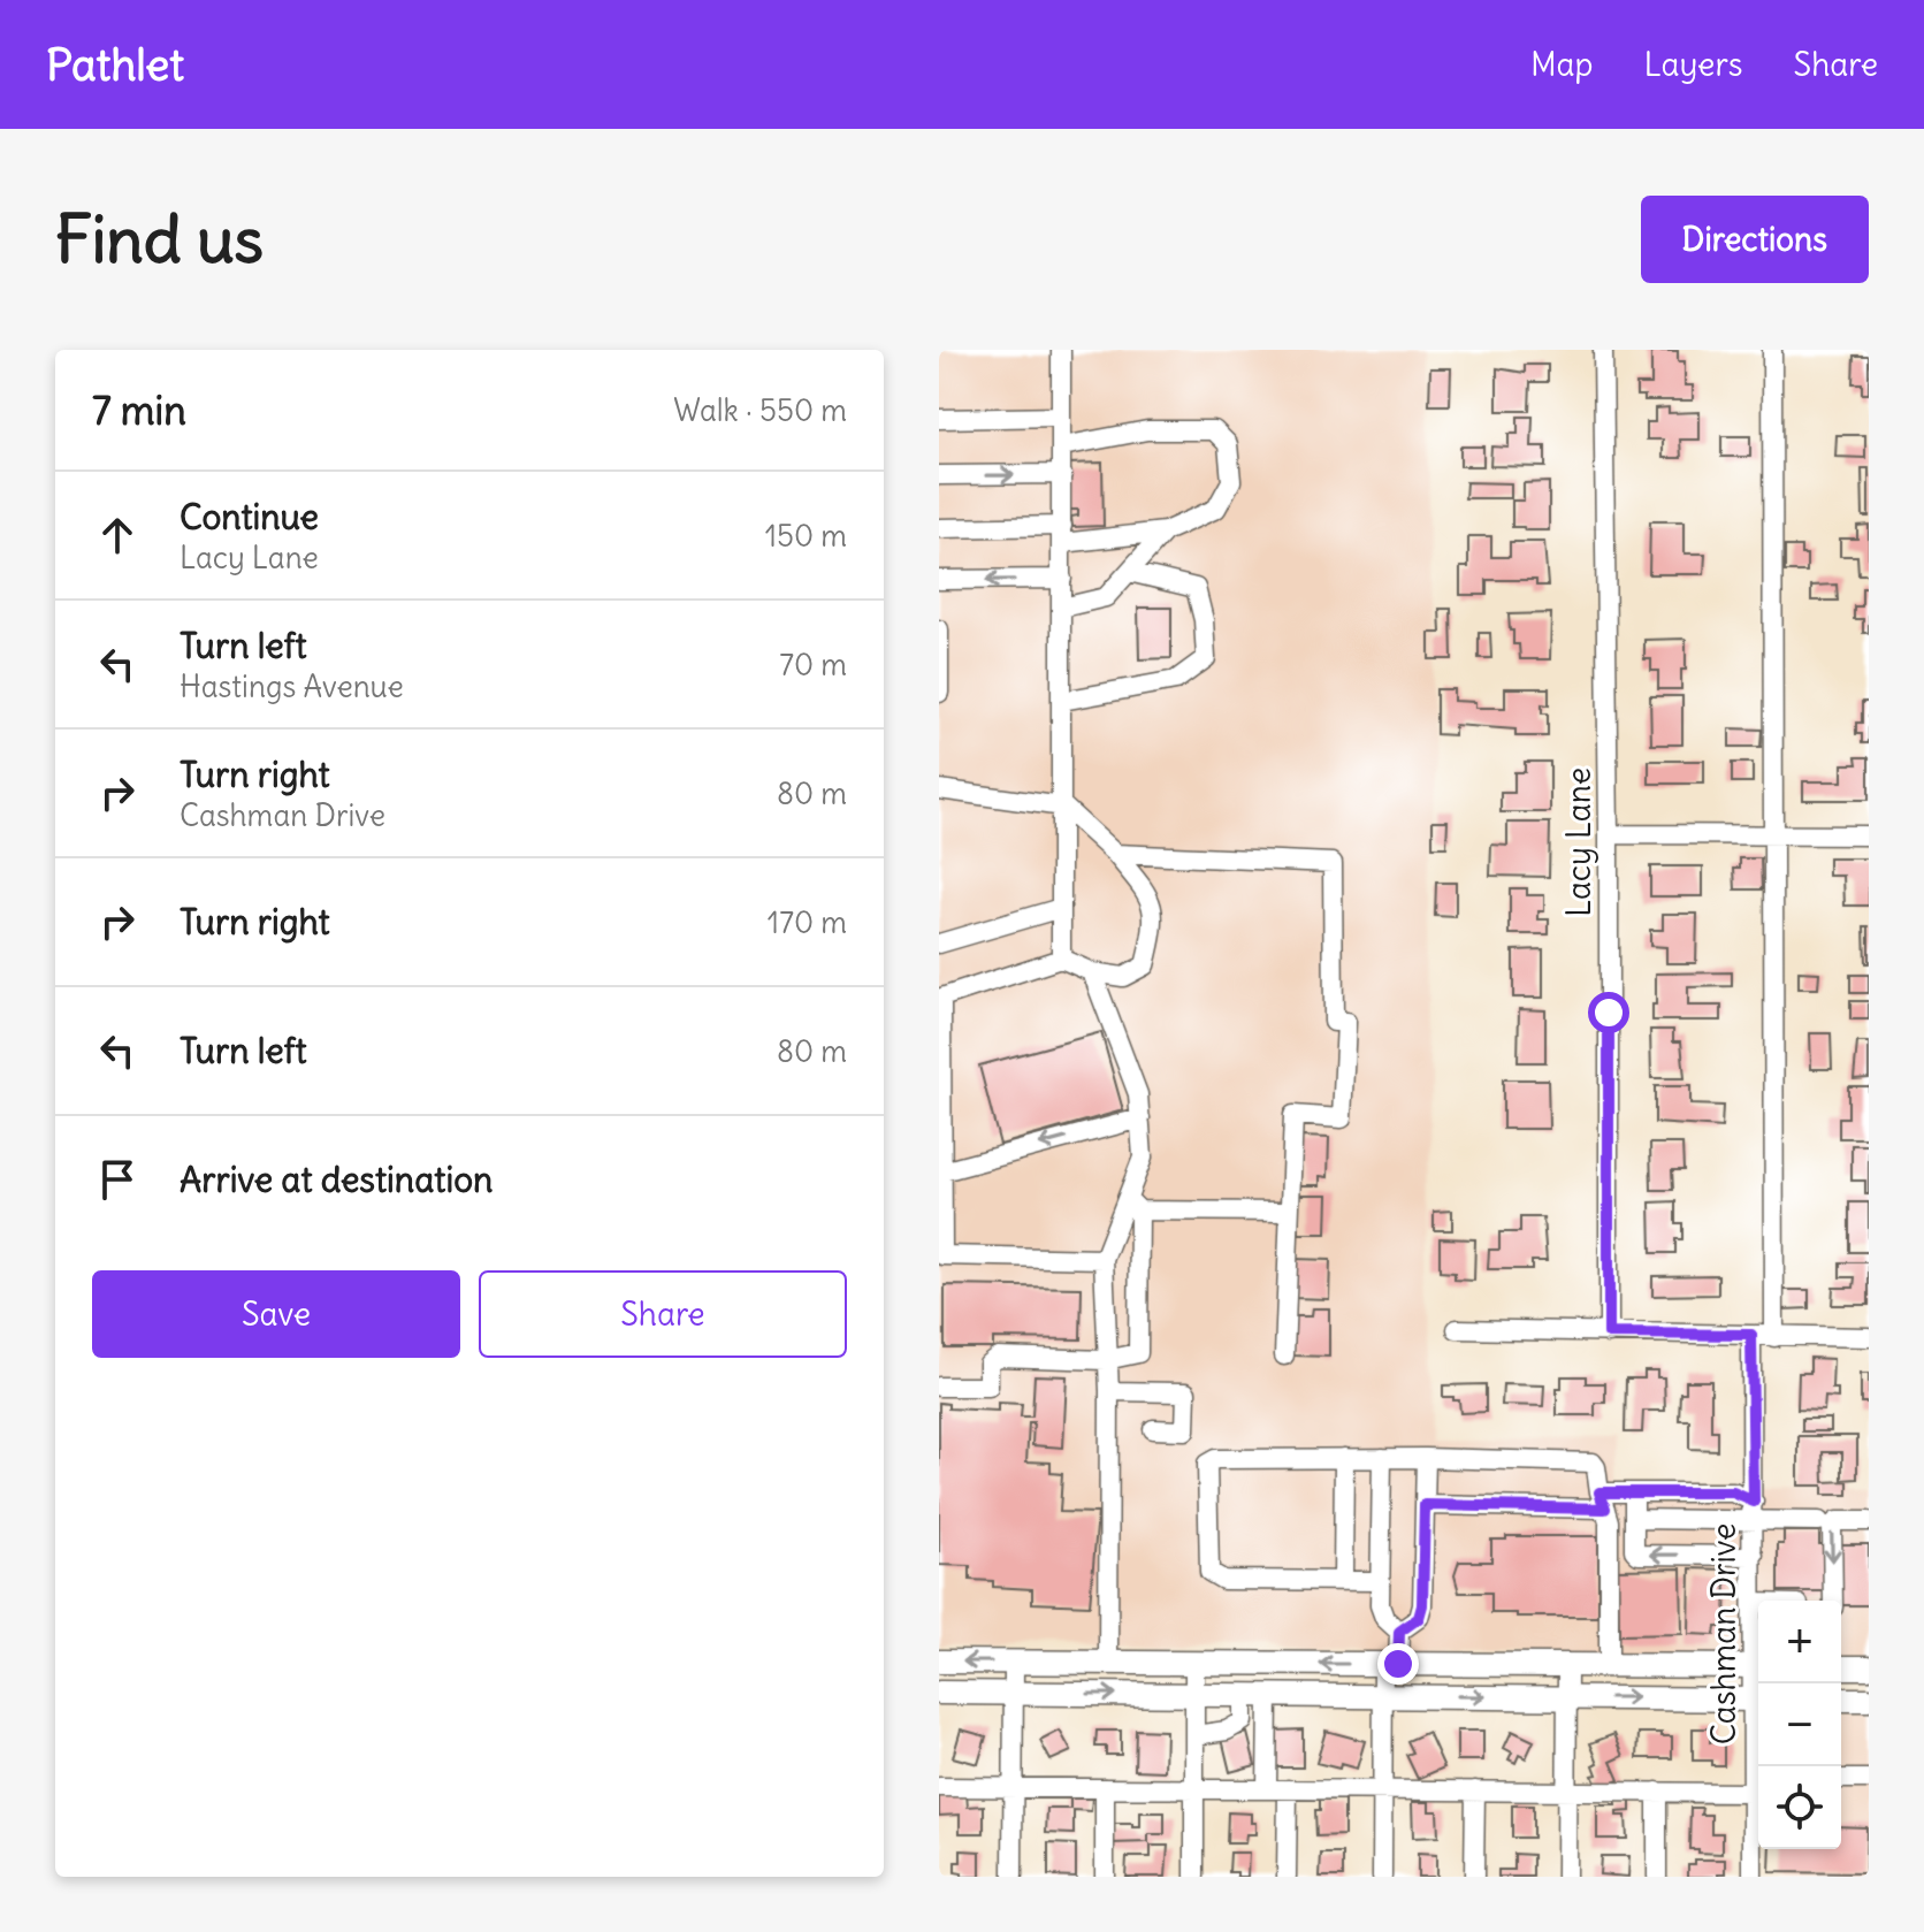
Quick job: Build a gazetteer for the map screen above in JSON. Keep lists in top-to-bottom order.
{
  "streets": {
    "street": ["Lacy Lane", "Cashman Drive"]
  },
  "page": {
    "header": "Pathlet",
    "nav": ["Map", "Layers", "Share"],
    "buttons": [
      "Directions",
      ["Save", "Share"]
    ],
    "title": "Find us",
    "heading": ["7 min", "Walk · 550 m"],
    "list": [
      ["Continue", "Lacy Lane", "150 m"],
      ["Turn left", "Hastings Avenue", "70 m"],
      ["Turn right", "Cashman Drive", "80 m"],
      ["Turn right", "170 m"],
      ["Turn left", "80 m"],
      "Arrive at destination"
    ],
    "map_buttons": ["+", "−"]
  }
}
